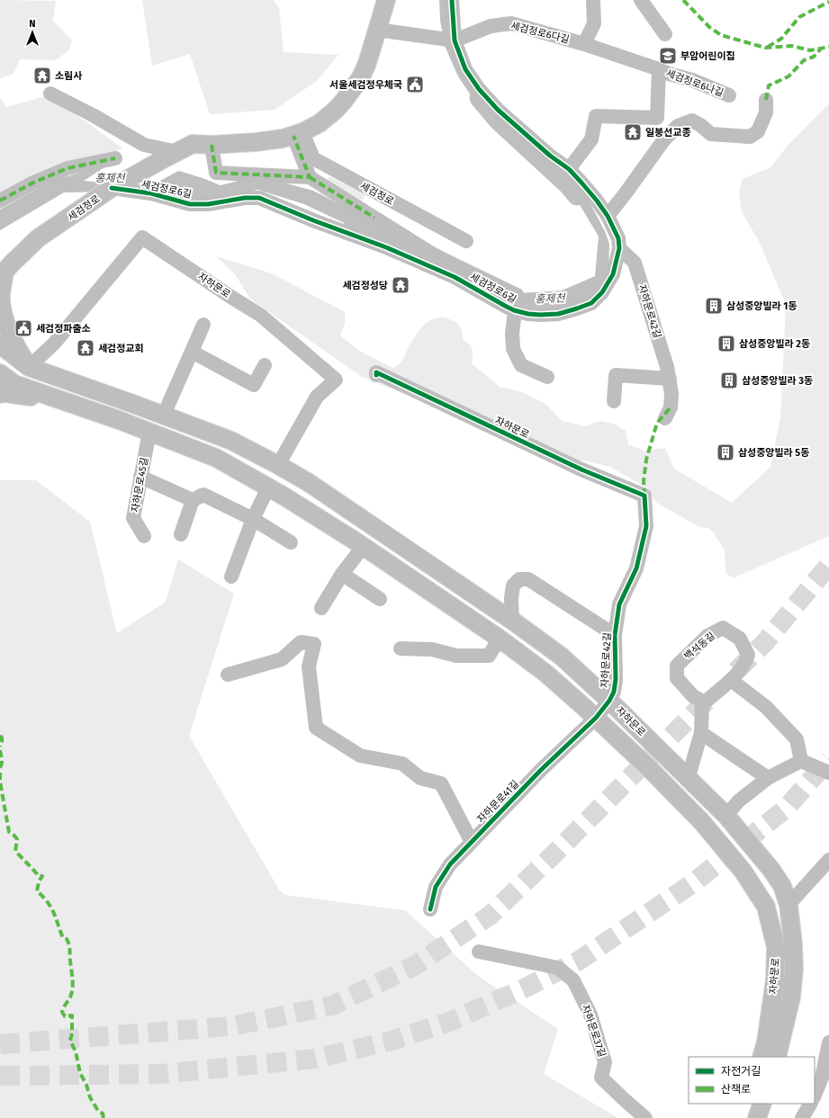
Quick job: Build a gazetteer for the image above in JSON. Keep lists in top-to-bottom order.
{
  "streets": {
    "main road": ["세검정로", "자하문로"],
    "street": [
      "세검정로6다길",
      "세검정로6나길",
      "세검정로6길",
      "자하문로42길",
      "자하문로45길",
      "백석동길",
      "자하문로41길",
      "자하문로37길"
    ]
  },
  "crossings": [
    ["세검정로6다길", "세검정로6나길"],
    ["세검정로6다길", "세검정로6길"],
    ["세검정로6나길", "세검정로6길"],
    ["세검정로6길", "세검정로"],
    ["세검정로6길", "자하문로42길"],
    ["자하문로", "자하문로42길"],
    ["자하문로", "자하문로45길"],
    ["자하문로", "자하문로41길"],
    ["자하문로42길", "자하문로41길"]
  ],
  "water": ["홍제천"],
  "places": {
    "school or university": ["부암어린이집"],
    "temple": [
      "소림사",
      "일붕선교종",
      "세검정성당",
      "세검정교회"
    ],
    "public building": ["서울세검정우체국", "세검정파출소"],
    "building": [
      "삼성중앙빌라 1동",
      "삼성중앙빌라 2동",
      "삼성중앙빌라 3동",
      "삼성중앙빌라 5동"
    ]
  },
  "legend": ["자전거길", "산책로"],
  "north": "top"
}
